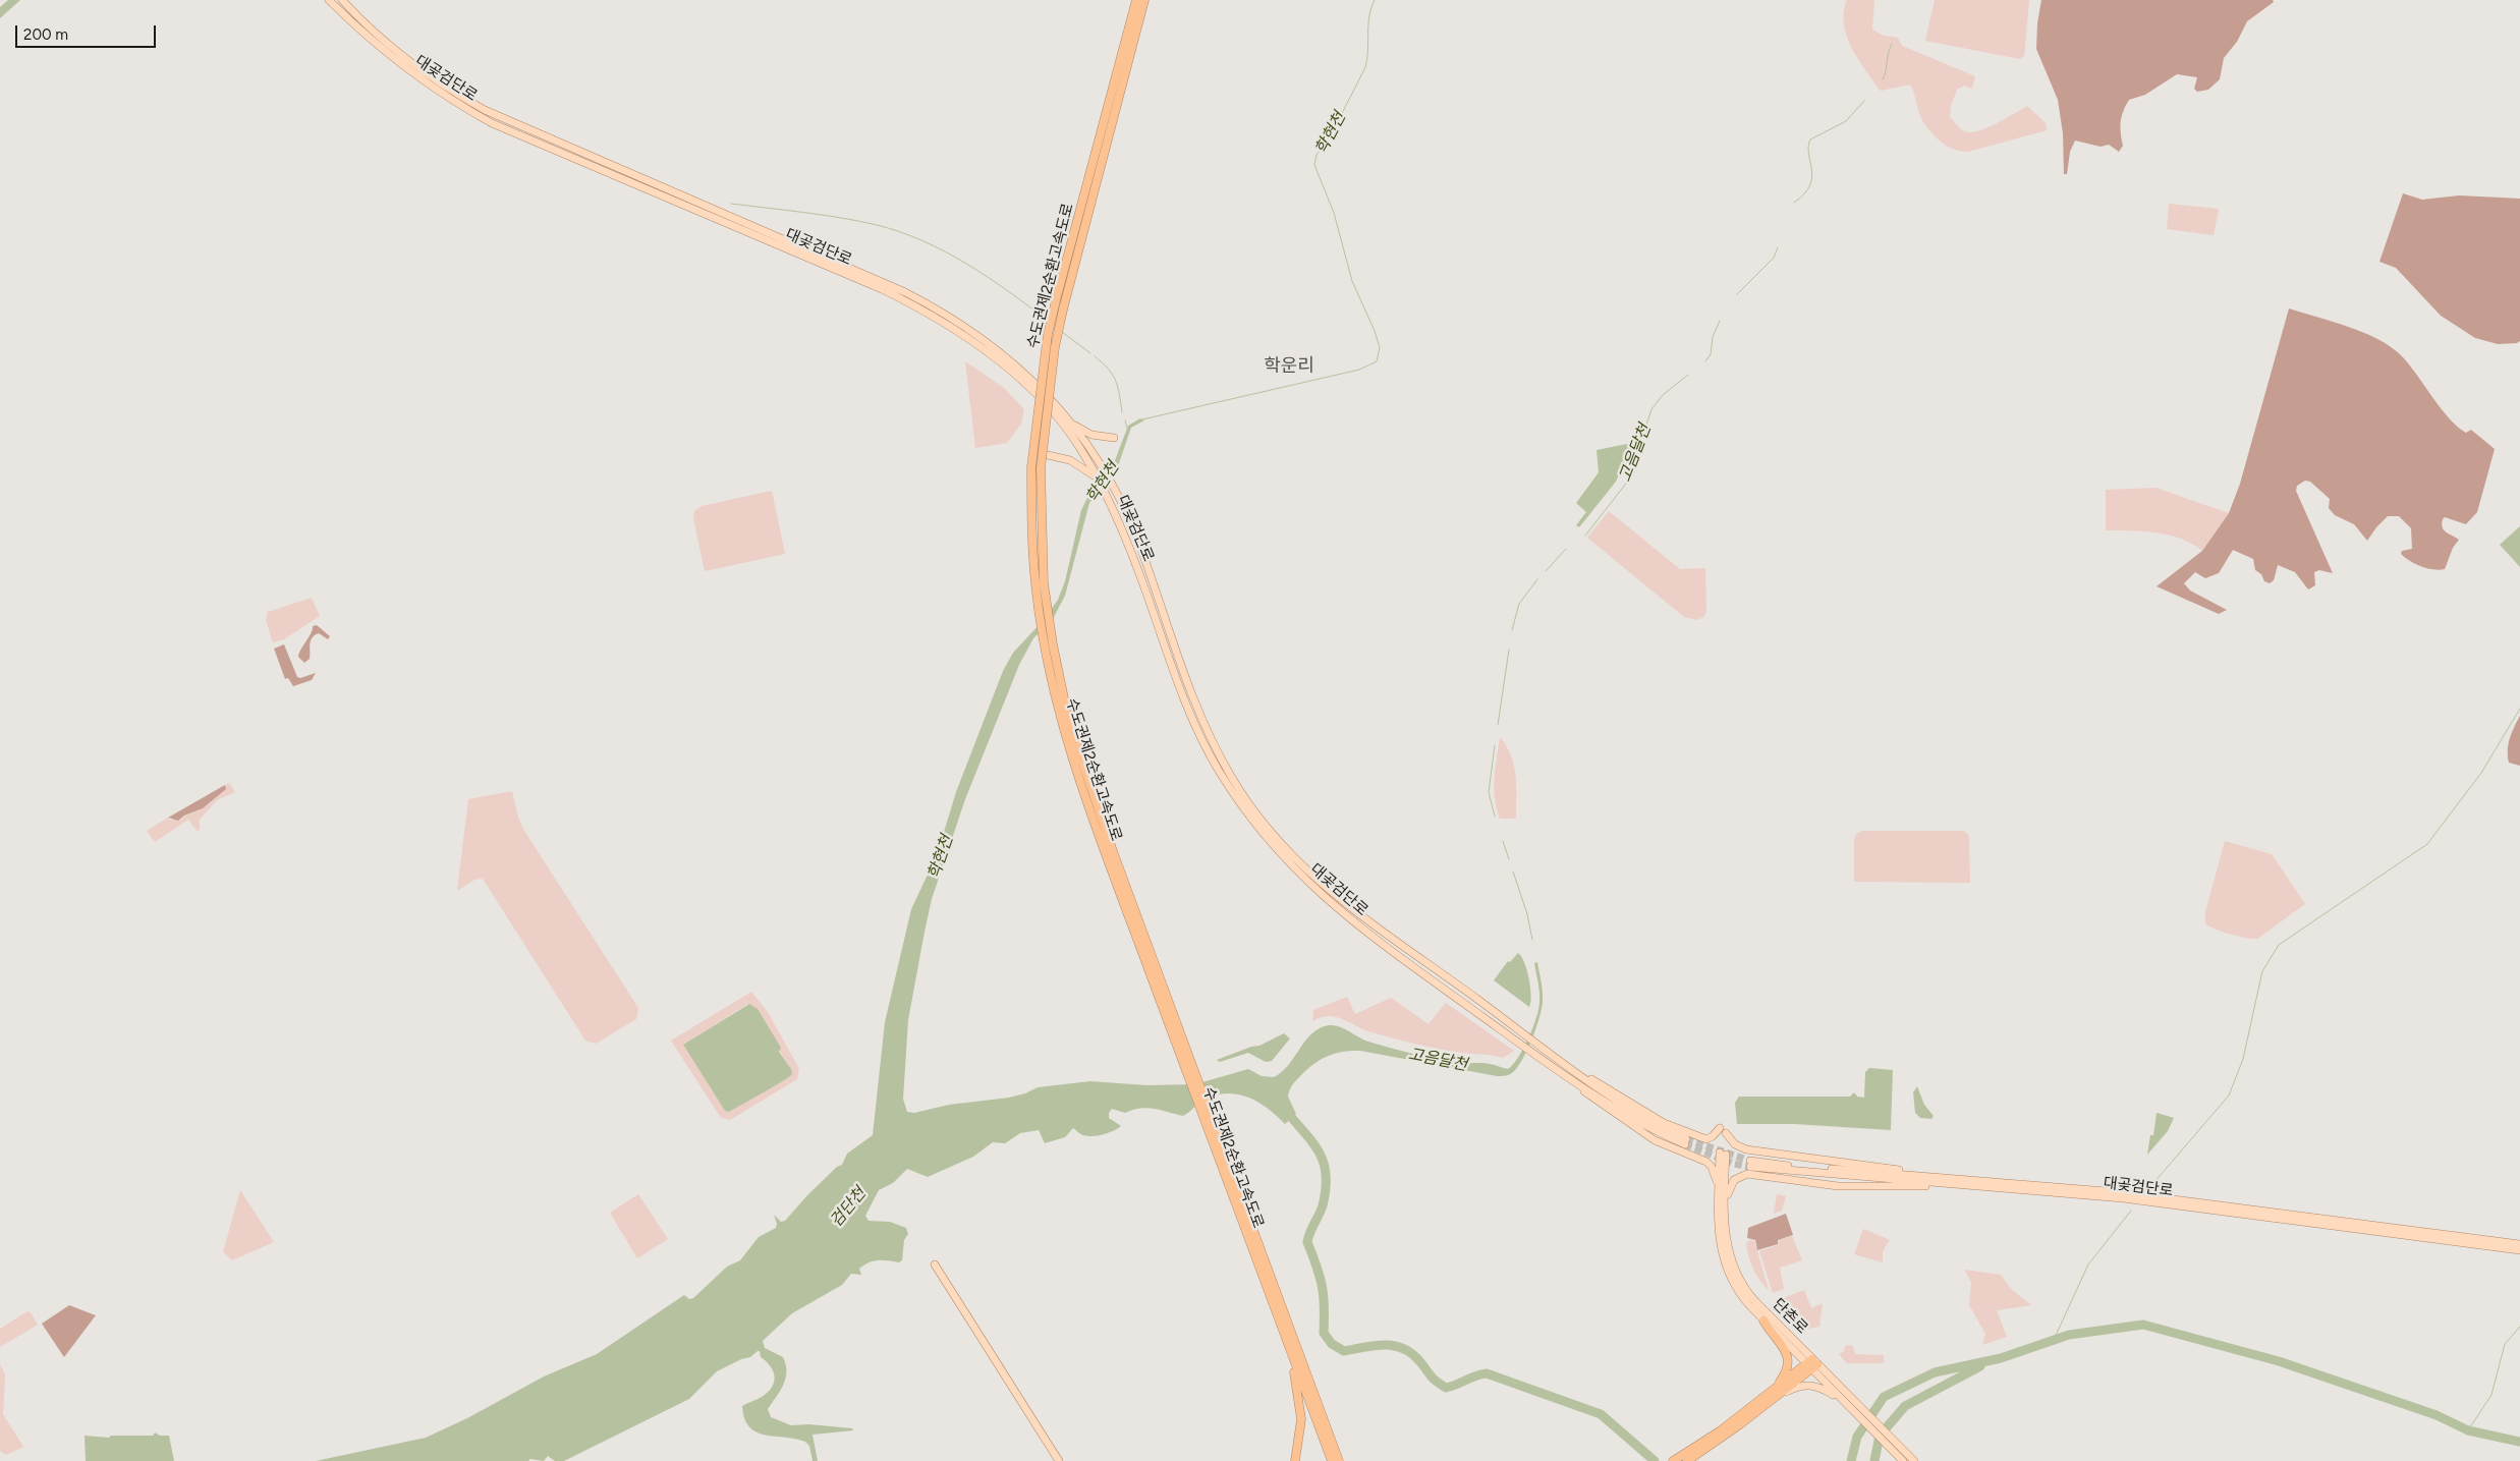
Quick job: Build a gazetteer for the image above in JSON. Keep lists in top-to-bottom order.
{
  "streets": {
    "highway": ["수도권제2순환고속도로"],
    "main road": ["대곶검단로", "단촌로"]
  },
  "districts": ["학운리"],
  "water": ["학현천", "고음달천", "검단천"],
  "scale_bar": "200 m"
}
